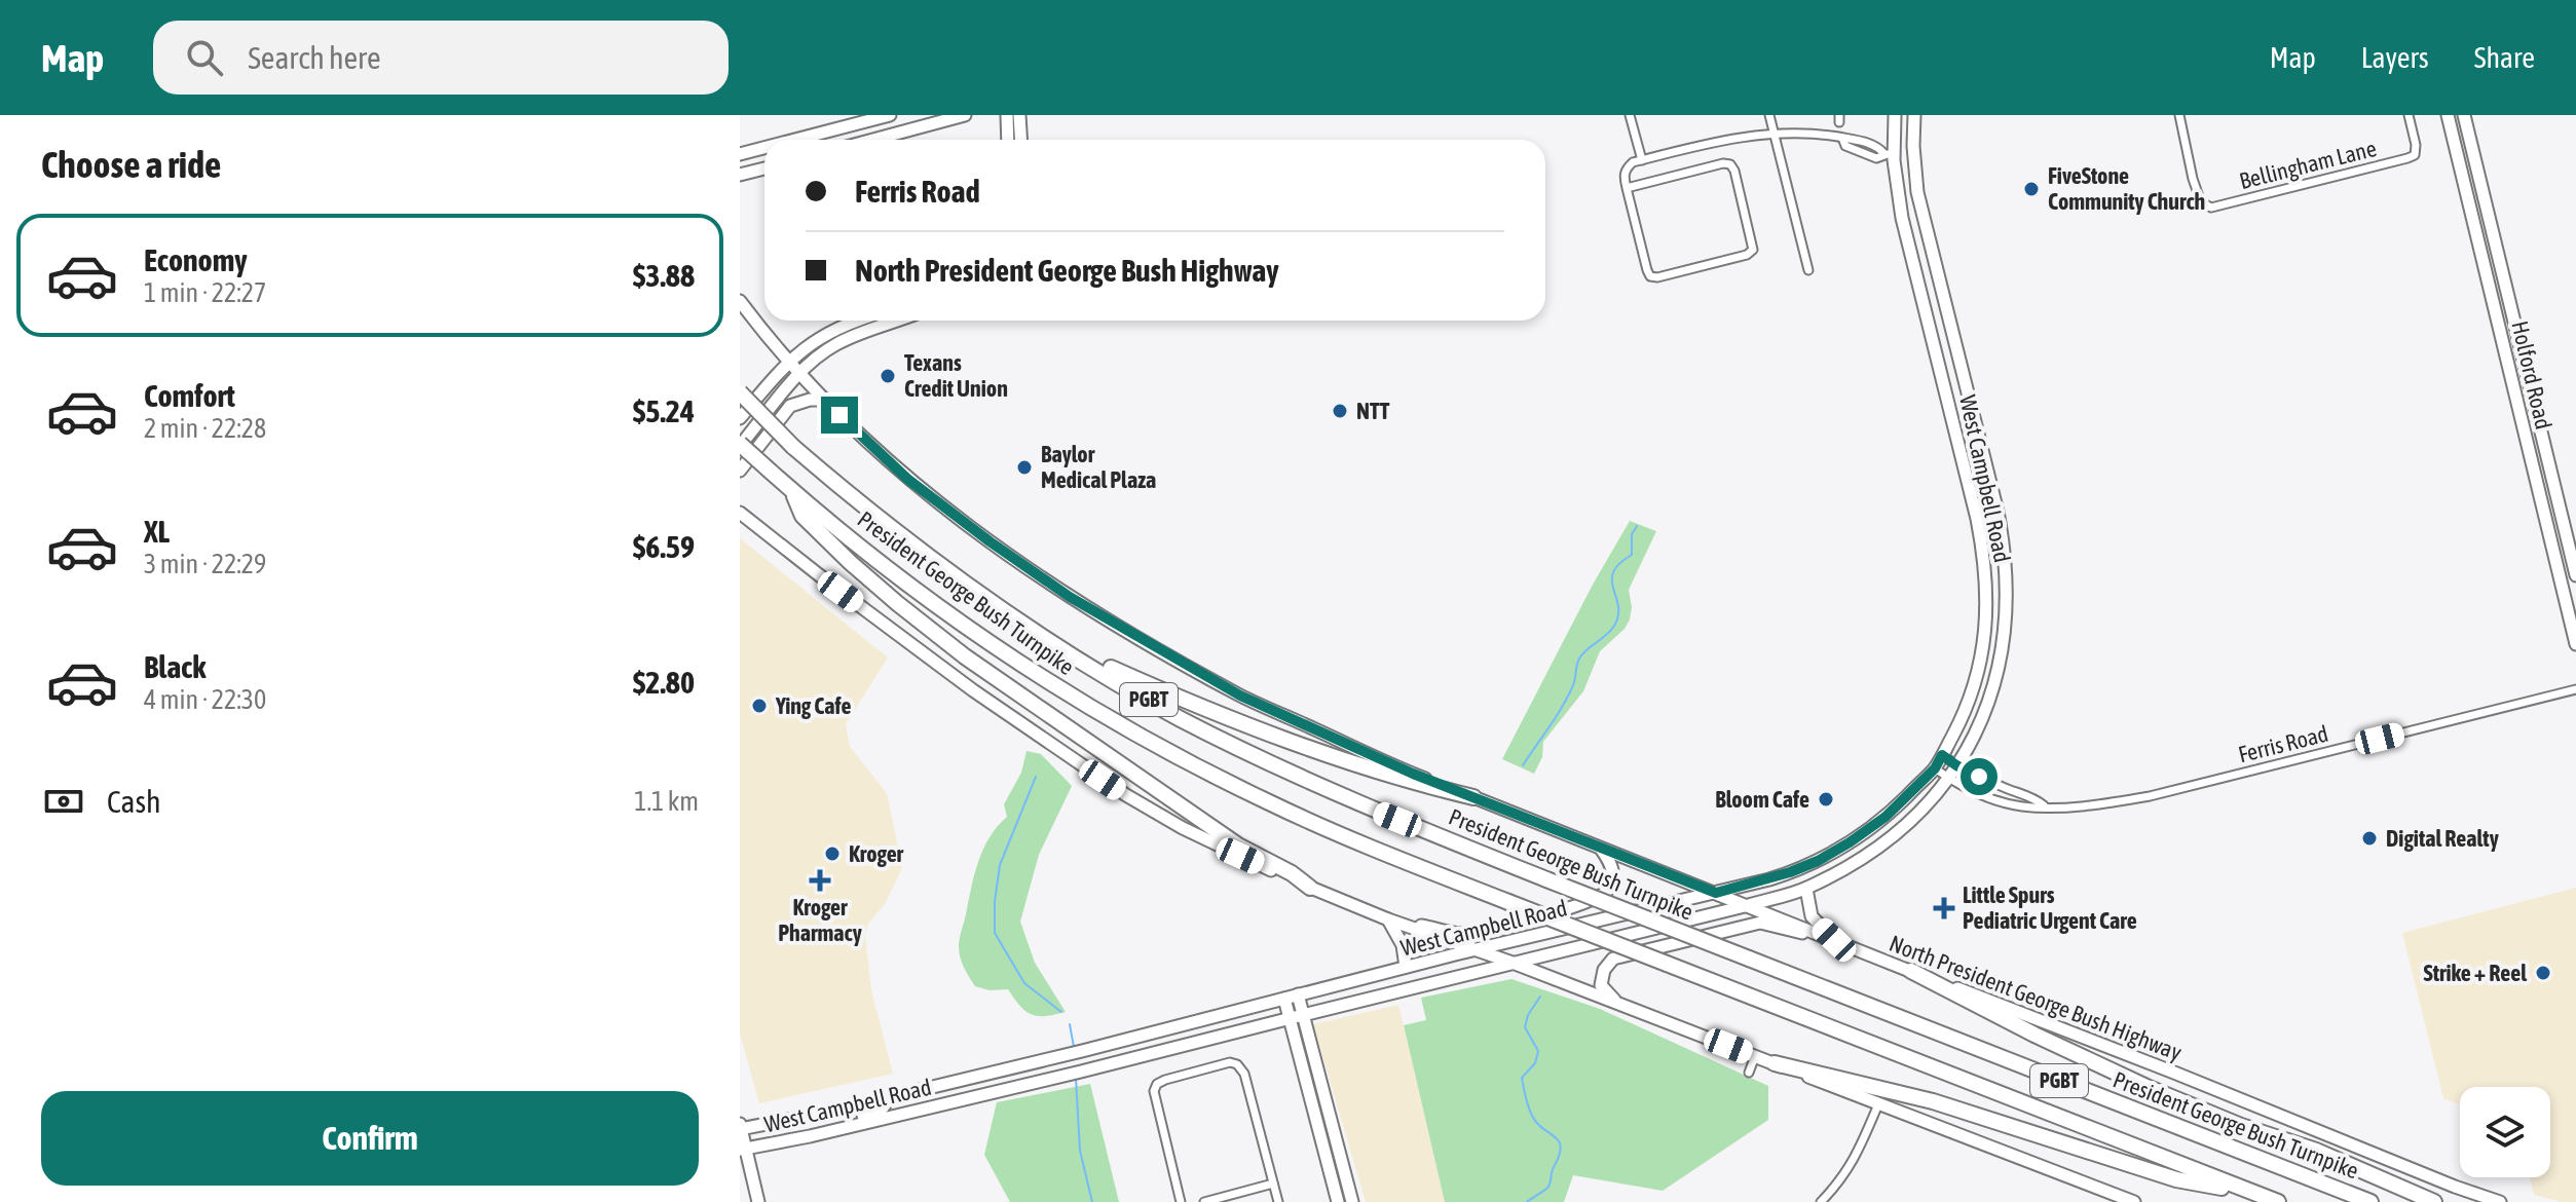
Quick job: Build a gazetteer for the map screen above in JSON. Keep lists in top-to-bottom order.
{
  "streets": {
    "highway": ["President George Bush Turnpike", "PGBT"],
    "main road": ["Holford Road", "West Campbell Road", "North President George Bush Highway"],
    "street": ["Bellingham Lane", "Ferris Road"]
  },
  "crossings": [
    ["West Campbell Road", "Ferris Road"],
    ["West Campbell Road", "North President George Bush Highway"]
  ],
  "places": {
    "other": [
      "FiveStone Community Church",
      "Texans Credit Union",
      "NTT",
      "Baylor Medical Plaza",
      "Ying Cafe",
      "Bloom Cafe",
      "Digital Realty",
      "Kroger",
      "Strike + Reel"
    ],
    "health": ["Kroger Pharmacy", "Little Spurs Pediatric Urgent Care"]
  },
  "page": {
    "header": "Map",
    "search": "Search here",
    "nav": ["Map", "Layers", "Share"],
    "heading": "Choose a ride",
    "banner": ["Ferris Road", "North President George Bush Highway"],
    "list": [
      {
        "name": "Economy",
        "note": "1 min · 22:27",
        "value": "$3.88"
      },
      {
        "name": "Comfort",
        "note": "2 min · 22:28",
        "value": "$5.24"
      },
      {
        "name": "XL",
        "note": "3 min · 22:29",
        "value": "$6.59"
      },
      {
        "name": "Black",
        "note": "4 min · 22:30",
        "value": "$2.80"
      }
    ],
    "pay": ["Cash", "1.1 km"],
    "buttons": "Confirm"
  }
}
